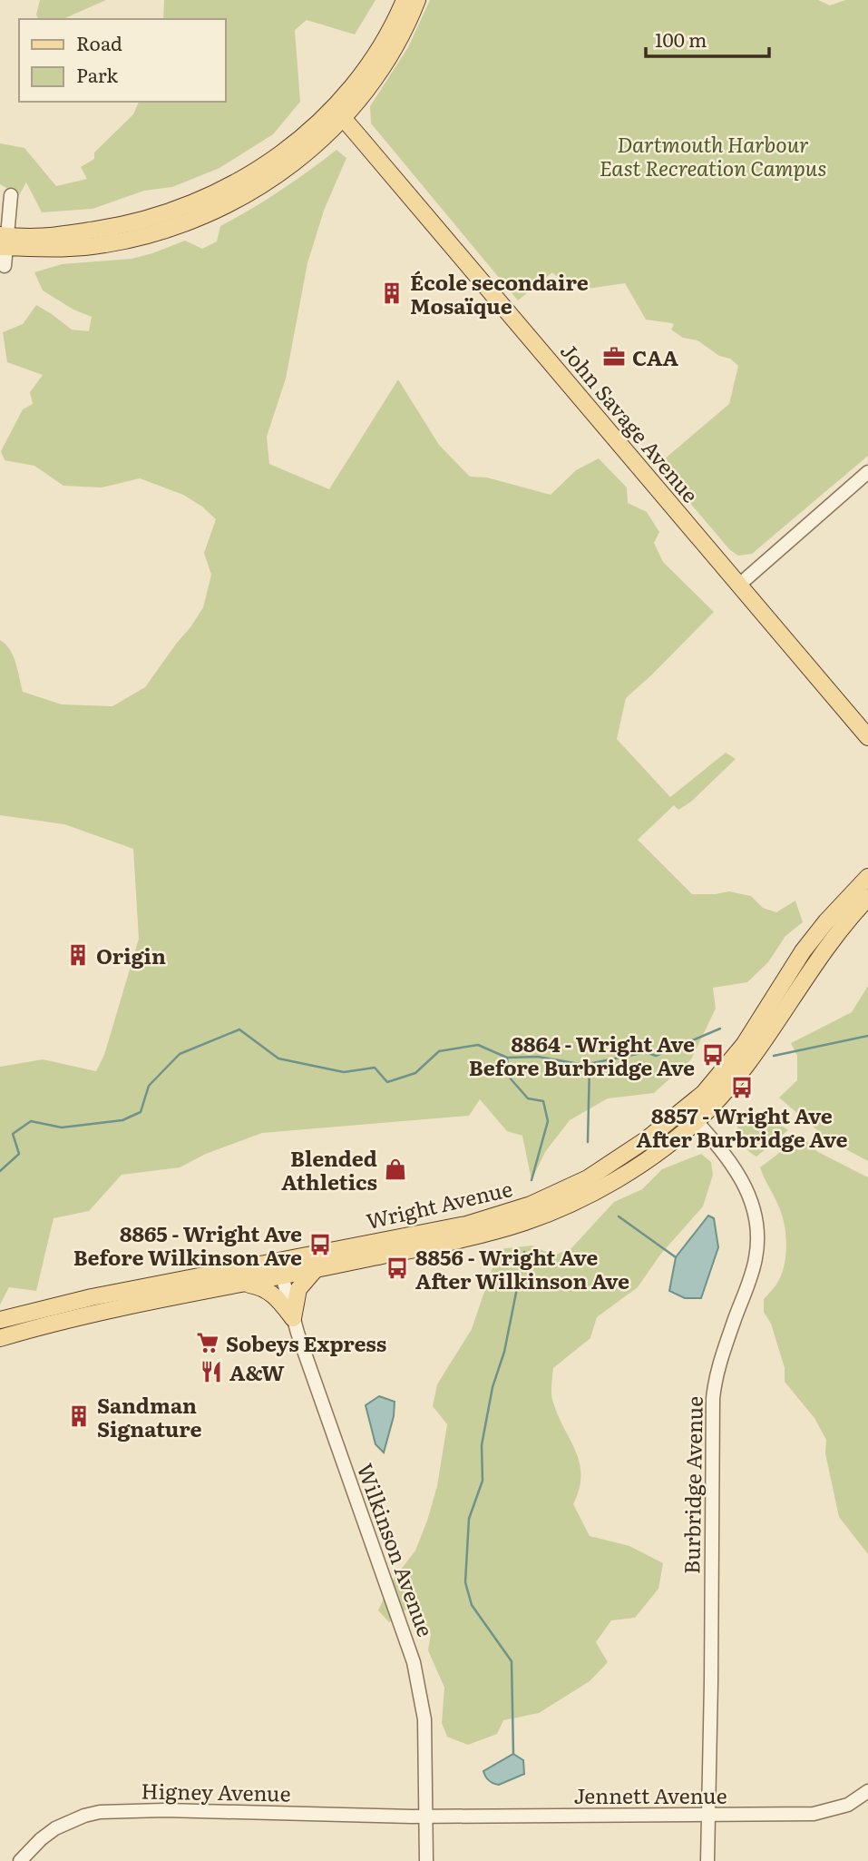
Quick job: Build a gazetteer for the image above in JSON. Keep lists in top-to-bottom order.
{
  "streets": {
    "main road": ["John Savage Avenue", "Wright Avenue"],
    "street": [
      "Burbridge Avenue",
      "Wilkinson Avenue",
      "Higney Avenue",
      "Jennett Avenue"
    ]
  },
  "crossings": [
    ["Wright Avenue", "Burbridge Avenue"],
    ["Wright Avenue", "Wilkinson Avenue"],
    ["Burbridge Avenue", "Jennett Avenue"],
    ["Wilkinson Avenue", "Higney Avenue"],
    ["Wilkinson Avenue", "Jennett Avenue"],
    ["Higney Avenue", "Jennett Avenue"]
  ],
  "parks": ["Dartmouth Harbour East Recreation Campus"],
  "places": {
    "building": ["École secondaire Mosaïque", "Origin", "Sandman Signature"],
    "office": ["CAA"],
    "bus stop": [
      "8864 - Wright Ave Before Burbridge Ave",
      "8857 - Wright Ave After Burbridge Ave",
      "8865 - Wright Ave Before Wilkinson Ave",
      "8856 - Wright Ave After Wilkinson Ave"
    ],
    "shop": ["Blended Athletics"],
    "supermarket": ["Sobeys Express"],
    "restaurant": ["A&W"]
  },
  "legend": ["Road", "Park"],
  "scale_bar": "100 m"
}
